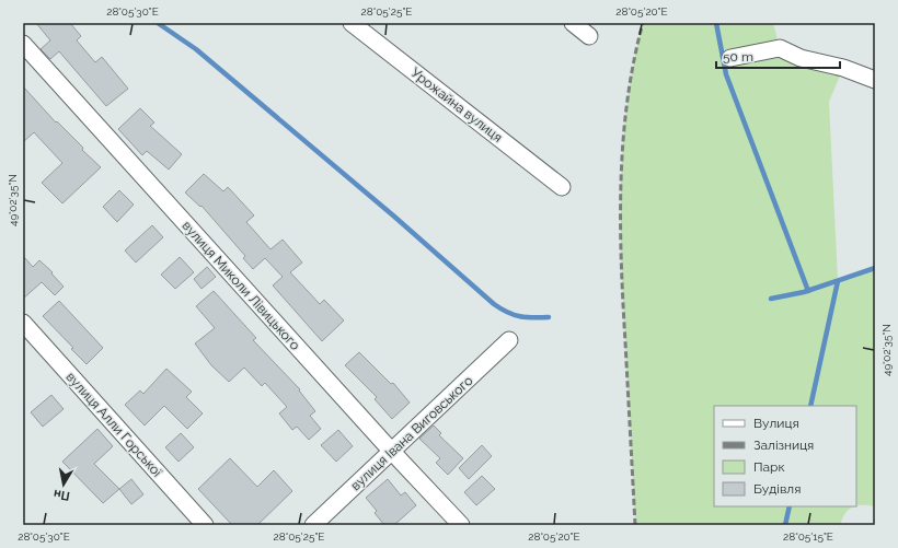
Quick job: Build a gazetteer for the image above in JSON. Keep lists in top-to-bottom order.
{
  "streets": {
    "street": [
      "Урожайна вулиця",
      "вулиця Миколи Лівицького",
      "вулиця Алли Горської",
      "вулиця Івана Виговського"
    ]
  },
  "crossings": [
    ["вулиця Миколи Лівицького", "вулиця Івана Виговського"]
  ],
  "legend": [
    "Вулиця",
    "Залізниця",
    "Парк",
    "Будівля"
  ],
  "scale_bar": "50 m",
  "north": "bottom",
  "coordinates": [
    "28°05'30\"E",
    "28°05'25\"E",
    "28°05'20\"E",
    "49°02'35\"N",
    "28°05'15\"E"
  ]
}
